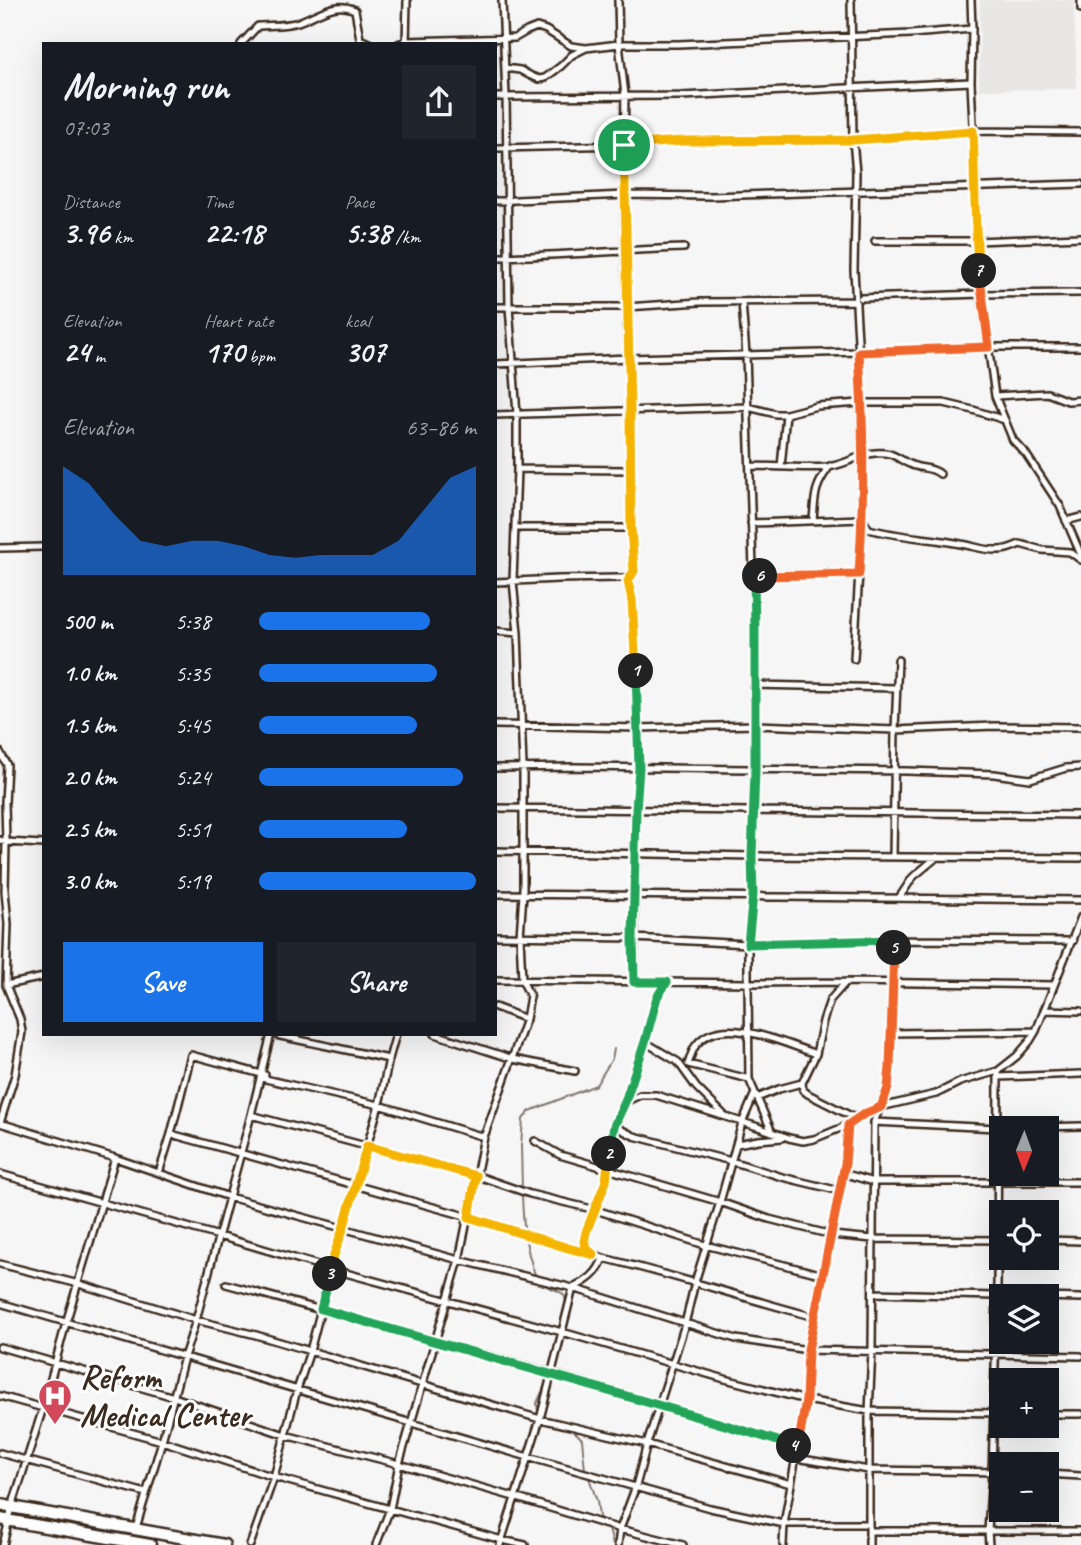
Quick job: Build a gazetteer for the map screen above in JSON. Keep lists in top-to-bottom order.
{
  "places": {
    "hospital": ["Reform Medical Center"]
  },
  "north": "bottom",
  "page": {
    "heading": ["Morning run", "07:03"],
    "stats": [
      ["Distance", "3.96 km"],
      ["Time", "22:18"],
      ["Pace", "5:38 /km"],
      ["Elevation", "24 m"],
      ["Heart rate", "170 bpm"],
      ["kcal", "307"]
    ],
    "pins": [
      "7",
      "6",
      "1",
      "5",
      "2",
      "3",
      "4"
    ],
    "chart": ["Elevation", "63–86 m"],
    "list": [
      {
        "name": "500 m",
        "note": "5:38"
      },
      {
        "name": "1.0 km",
        "note": "5:35"
      },
      {
        "name": "1.5 km",
        "note": "5:45"
      },
      {
        "name": "2.0 km",
        "note": "5:24"
      },
      {
        "name": "2.5 km",
        "note": "5:51"
      },
      {
        "name": "3.0 km",
        "note": "5:19"
      }
    ],
    "buttons": ["Save", "Share"],
    "map_buttons": ["+", "−"]
  }
}
